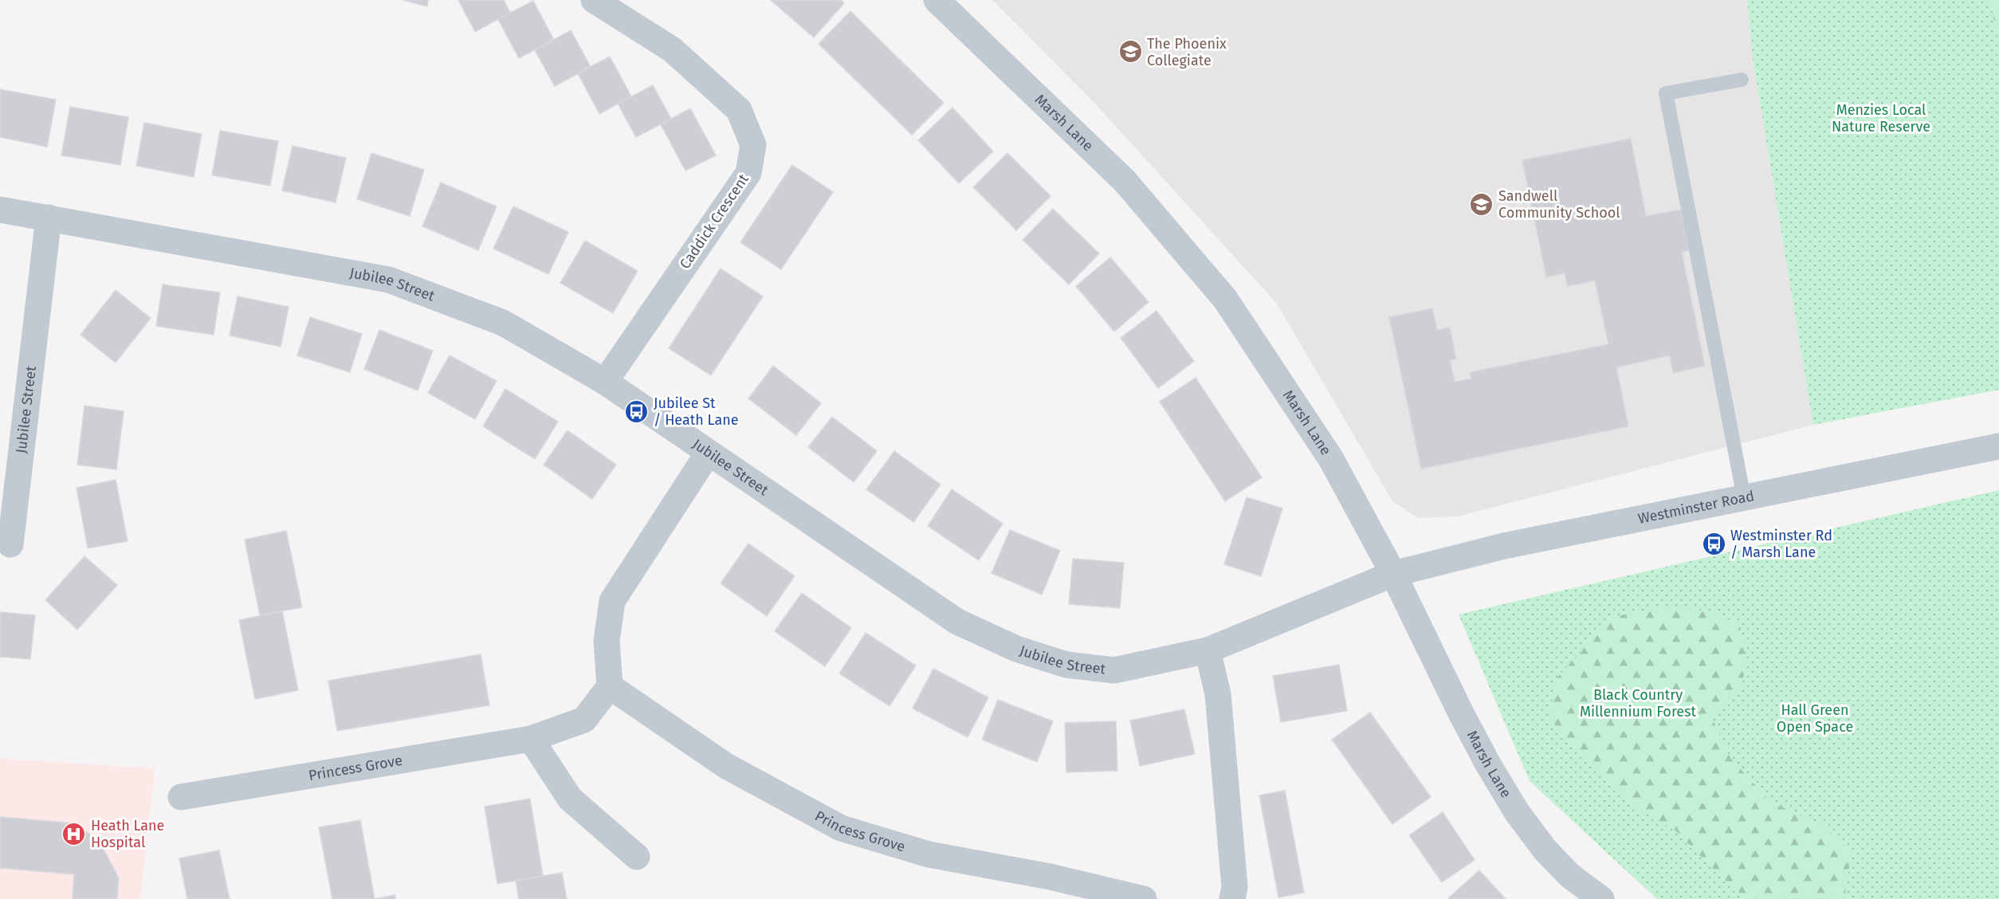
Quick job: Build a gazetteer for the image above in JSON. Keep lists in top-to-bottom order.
{
  "streets": {
    "street": [
      "Marsh Lane",
      "Caddick Crescent",
      "Jubilee Street",
      "Westminster Road",
      "Princess Grove"
    ]
  },
  "crossings": [
    ["Marsh Lane", "Jubilee Street"],
    ["Marsh Lane", "Westminster Road"],
    ["Caddick Crescent", "Jubilee Street"],
    ["Jubilee Street", "Westminster Road"]
  ],
  "parks": ["Menzies Local Nature Reserve", "Black Country Millennium Forest", "Hall Green Open Space"],
  "places": {
    "school or university": ["The Phoenix Collegiate", "Sandwell Community School"],
    "bus stop": ["Jubilee St / Heath Lane", "Westminster Rd / Marsh Lane"],
    "hospital": ["Heath Lane Hospital"]
  }
}
